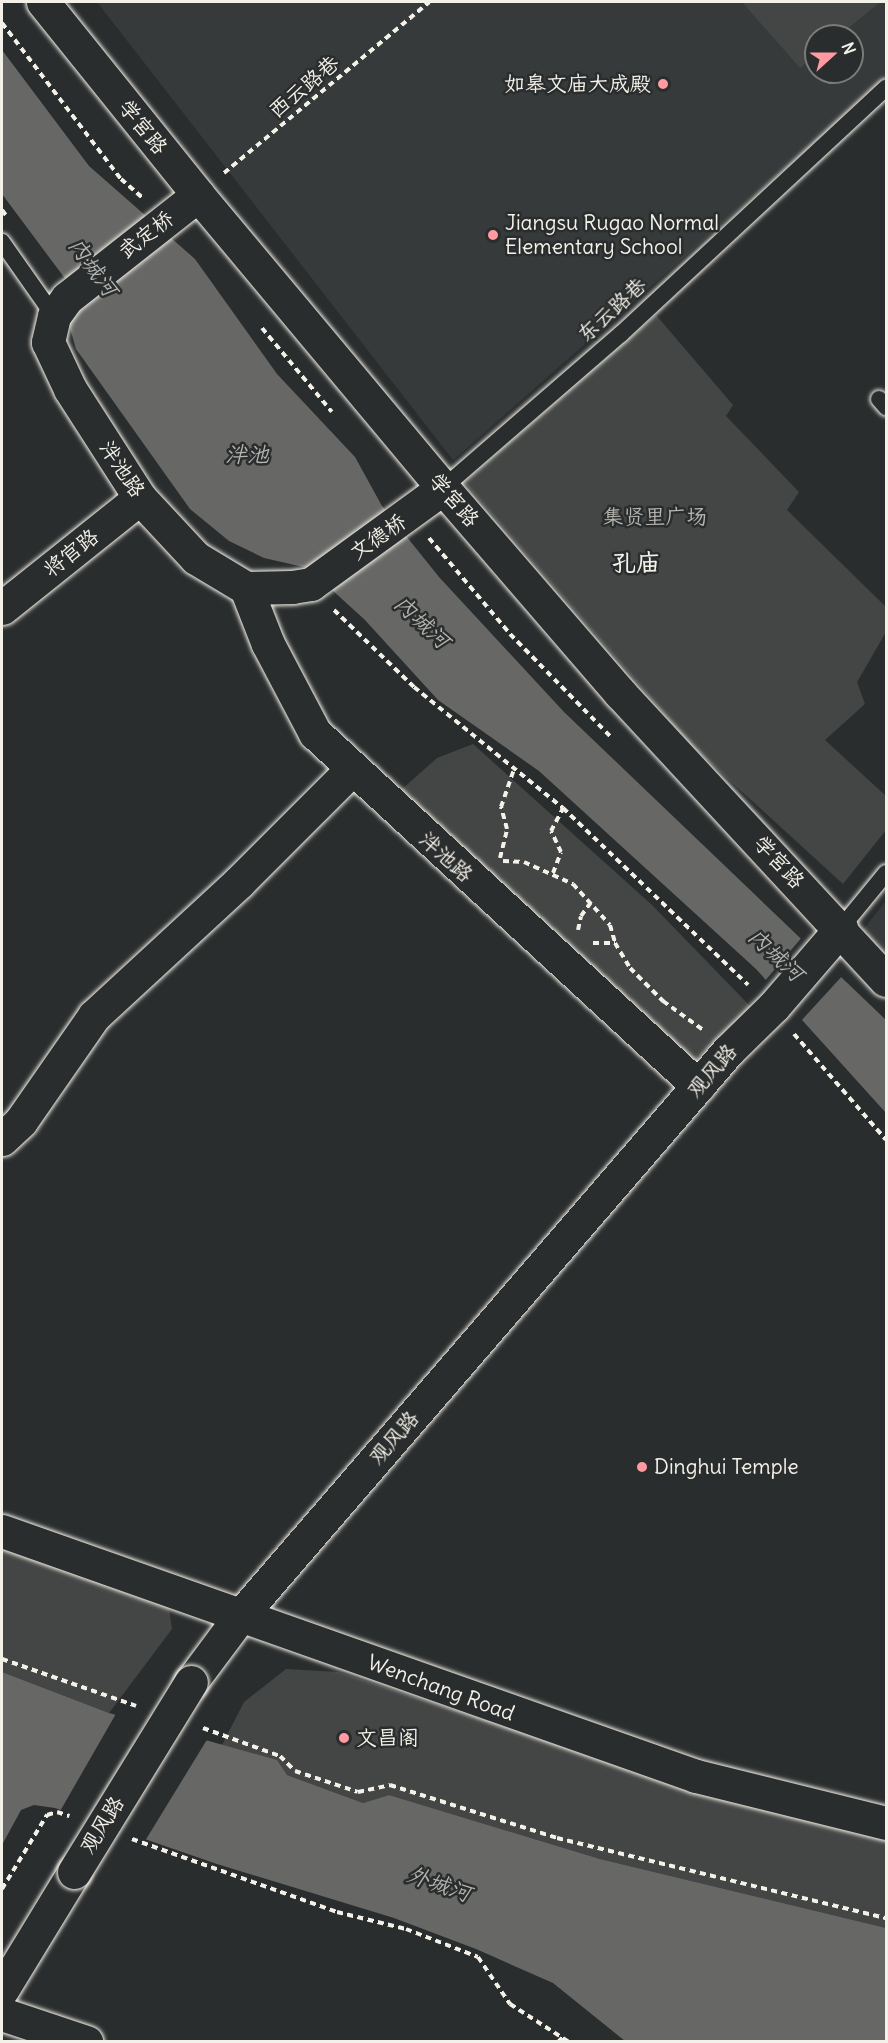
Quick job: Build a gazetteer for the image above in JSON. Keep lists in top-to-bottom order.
{
  "streets": {
    "street": [
      "学宫路",
      "武定桥",
      "泮池路",
      "文德桥",
      "将官路",
      "观风路",
      "Wenchang Road"
    ],
    "lane": ["东云路巷"],
    "path": ["西云路巷"]
  },
  "crossings": [
    ["西云路巷", "学宫路"],
    ["西云路巷", "武定桥"],
    ["学宫路", "武定桥"],
    ["学宫路", "东云路巷"],
    ["学宫路", "文德桥"],
    ["学宫路", "观风路"],
    ["武定桥", "泮池路"],
    ["东云路巷", "文德桥"],
    ["泮池路", "将官路"],
    ["泮池路", "观风路"],
    ["观风路", "Wenchang Road"]
  ],
  "districts": ["孔庙"],
  "water": ["内城河", "泮池", "外城河"],
  "parks": ["集贤里广场"],
  "places": [
    "如皋文庙大成殿",
    "Jiangsu Rugao Normal Elementary School",
    "Dinghui Temple",
    "文昌阁"
  ],
  "north": "right"
}
